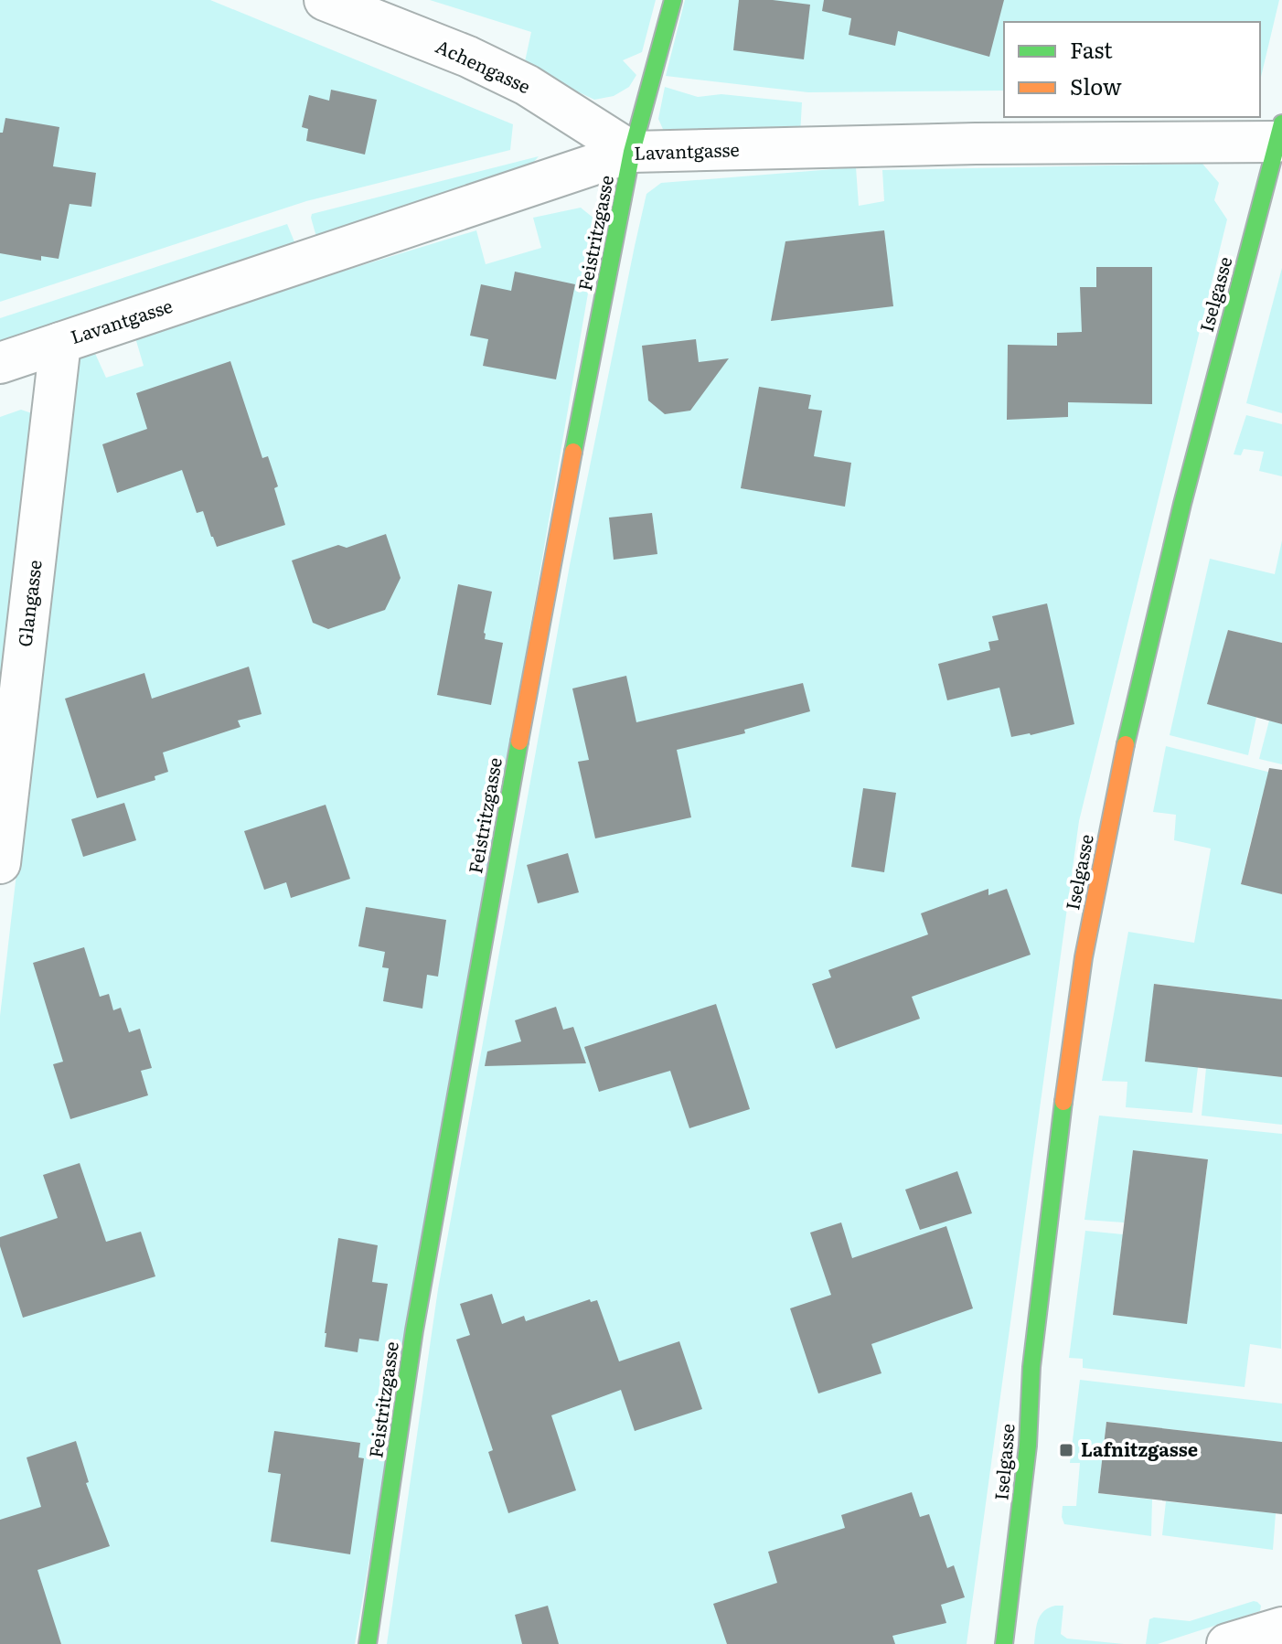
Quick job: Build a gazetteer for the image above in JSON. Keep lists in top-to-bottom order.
{
  "streets": {
    "street": [
      "Achengasse",
      "Lavantgasse",
      "Feistritzgasse",
      "Iselgasse",
      "Glangasse"
    ]
  },
  "crossings": [
    ["Achengasse", "Lavantgasse"],
    ["Achengasse", "Feistritzgasse"],
    ["Lavantgasse", "Feistritzgasse"],
    ["Lavantgasse", "Iselgasse"],
    ["Lavantgasse", "Glangasse"]
  ],
  "places": {
    "transit": ["Lafnitzgasse"]
  },
  "legend": ["Fast", "Slow"]
}
